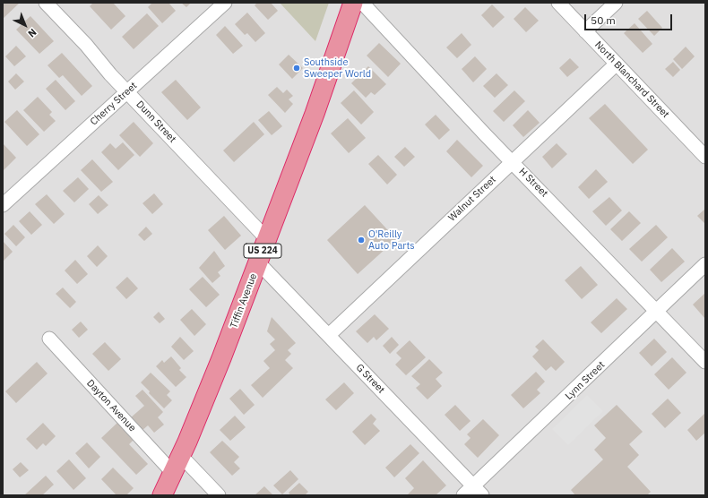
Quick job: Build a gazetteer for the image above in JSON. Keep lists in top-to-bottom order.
{
  "streets": {
    "highway": ["US 224", "Tiffin Avenue"],
    "street": [
      "North Blanchard Street",
      "Cherry Street",
      "Dunn Street",
      "H Street",
      "Walnut Street",
      "G Street",
      "Lynn Street",
      "Dayton Avenue"
    ]
  },
  "crossings": [
    ["North Blanchard Street", "Walnut Street"],
    ["Cherry Street", "Dunn Street"],
    ["Dunn Street", "Tiffin Avenue"],
    ["H Street", "Walnut Street"],
    ["H Street", "Lynn Street"],
    ["Walnut Street", "G Street"],
    ["Tiffin Avenue", "G Street"],
    ["Tiffin Avenue", "Dayton Avenue"],
    ["G Street", "Lynn Street"]
  ],
  "places": ["Southside Sweeper World", "O'Reilly Auto Parts"],
  "scale_bar": "50 m",
  "north": "bottom right"
}
